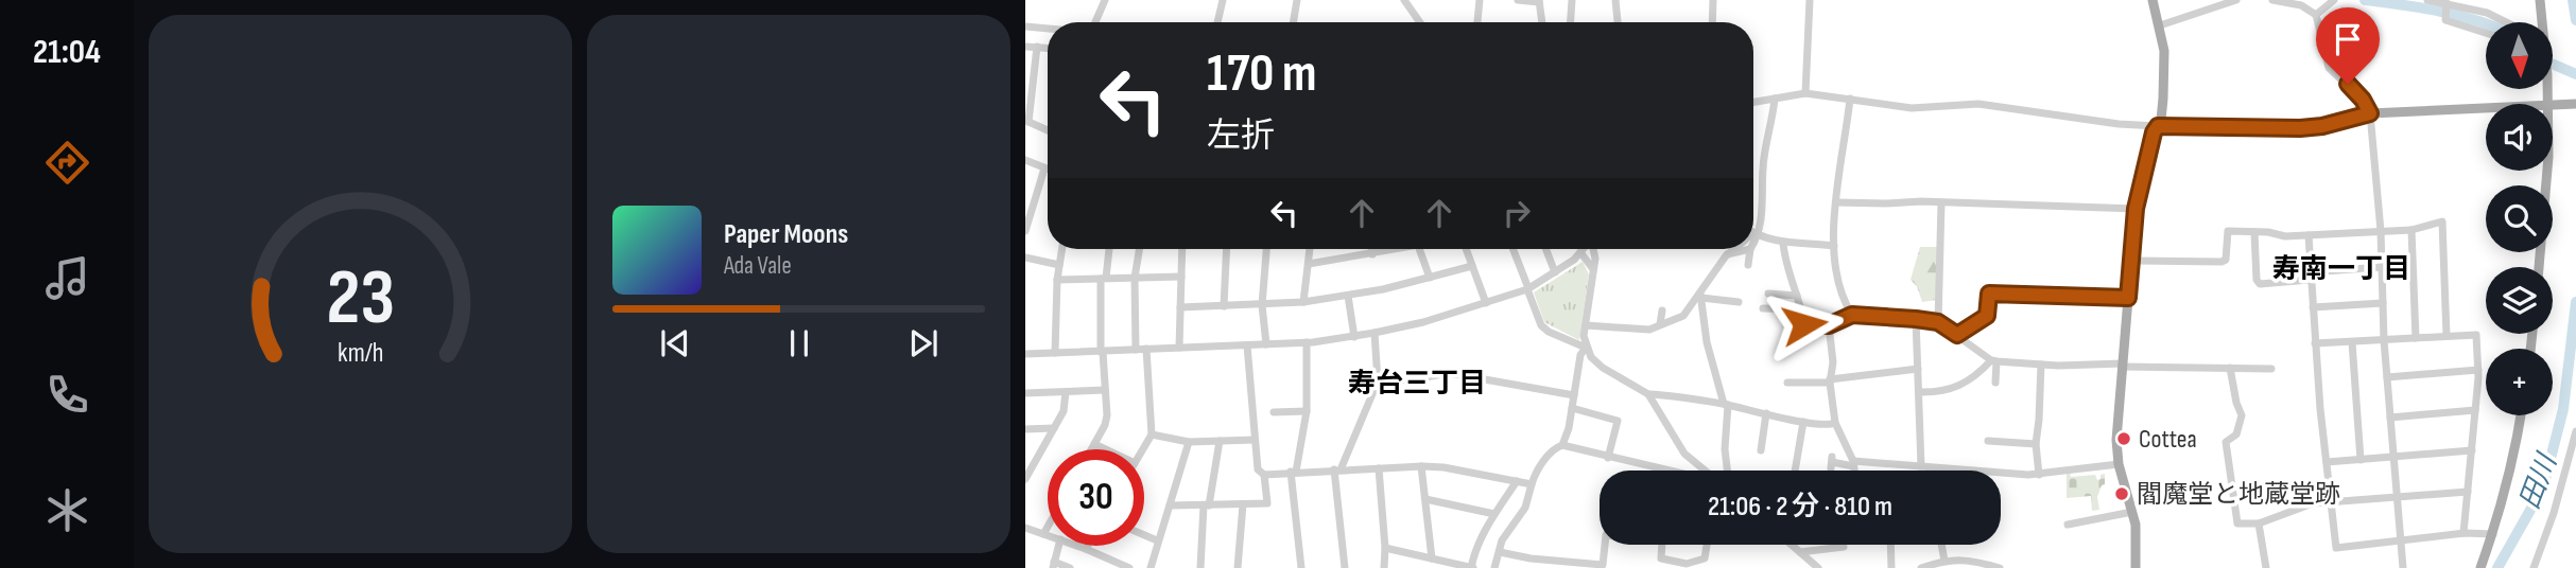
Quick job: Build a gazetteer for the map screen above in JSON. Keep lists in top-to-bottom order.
{
  "districts": ["寿南一丁目", "寿台三丁目"],
  "water": ["田川"],
  "places": ["Cottea", "閻魔堂と地蔵堂跡"],
  "north": "bottom",
  "page": {
    "tabs": "21:04",
    "map_buttons": "+",
    "turn": ["170 m", "左折"],
    "song": ["Paper Moons", "Ada Vale"],
    "limit": "30",
    "trip": "21:06 · 2 分 · 810 m",
    "gauge": ["23", "km/h"]
  }
}
